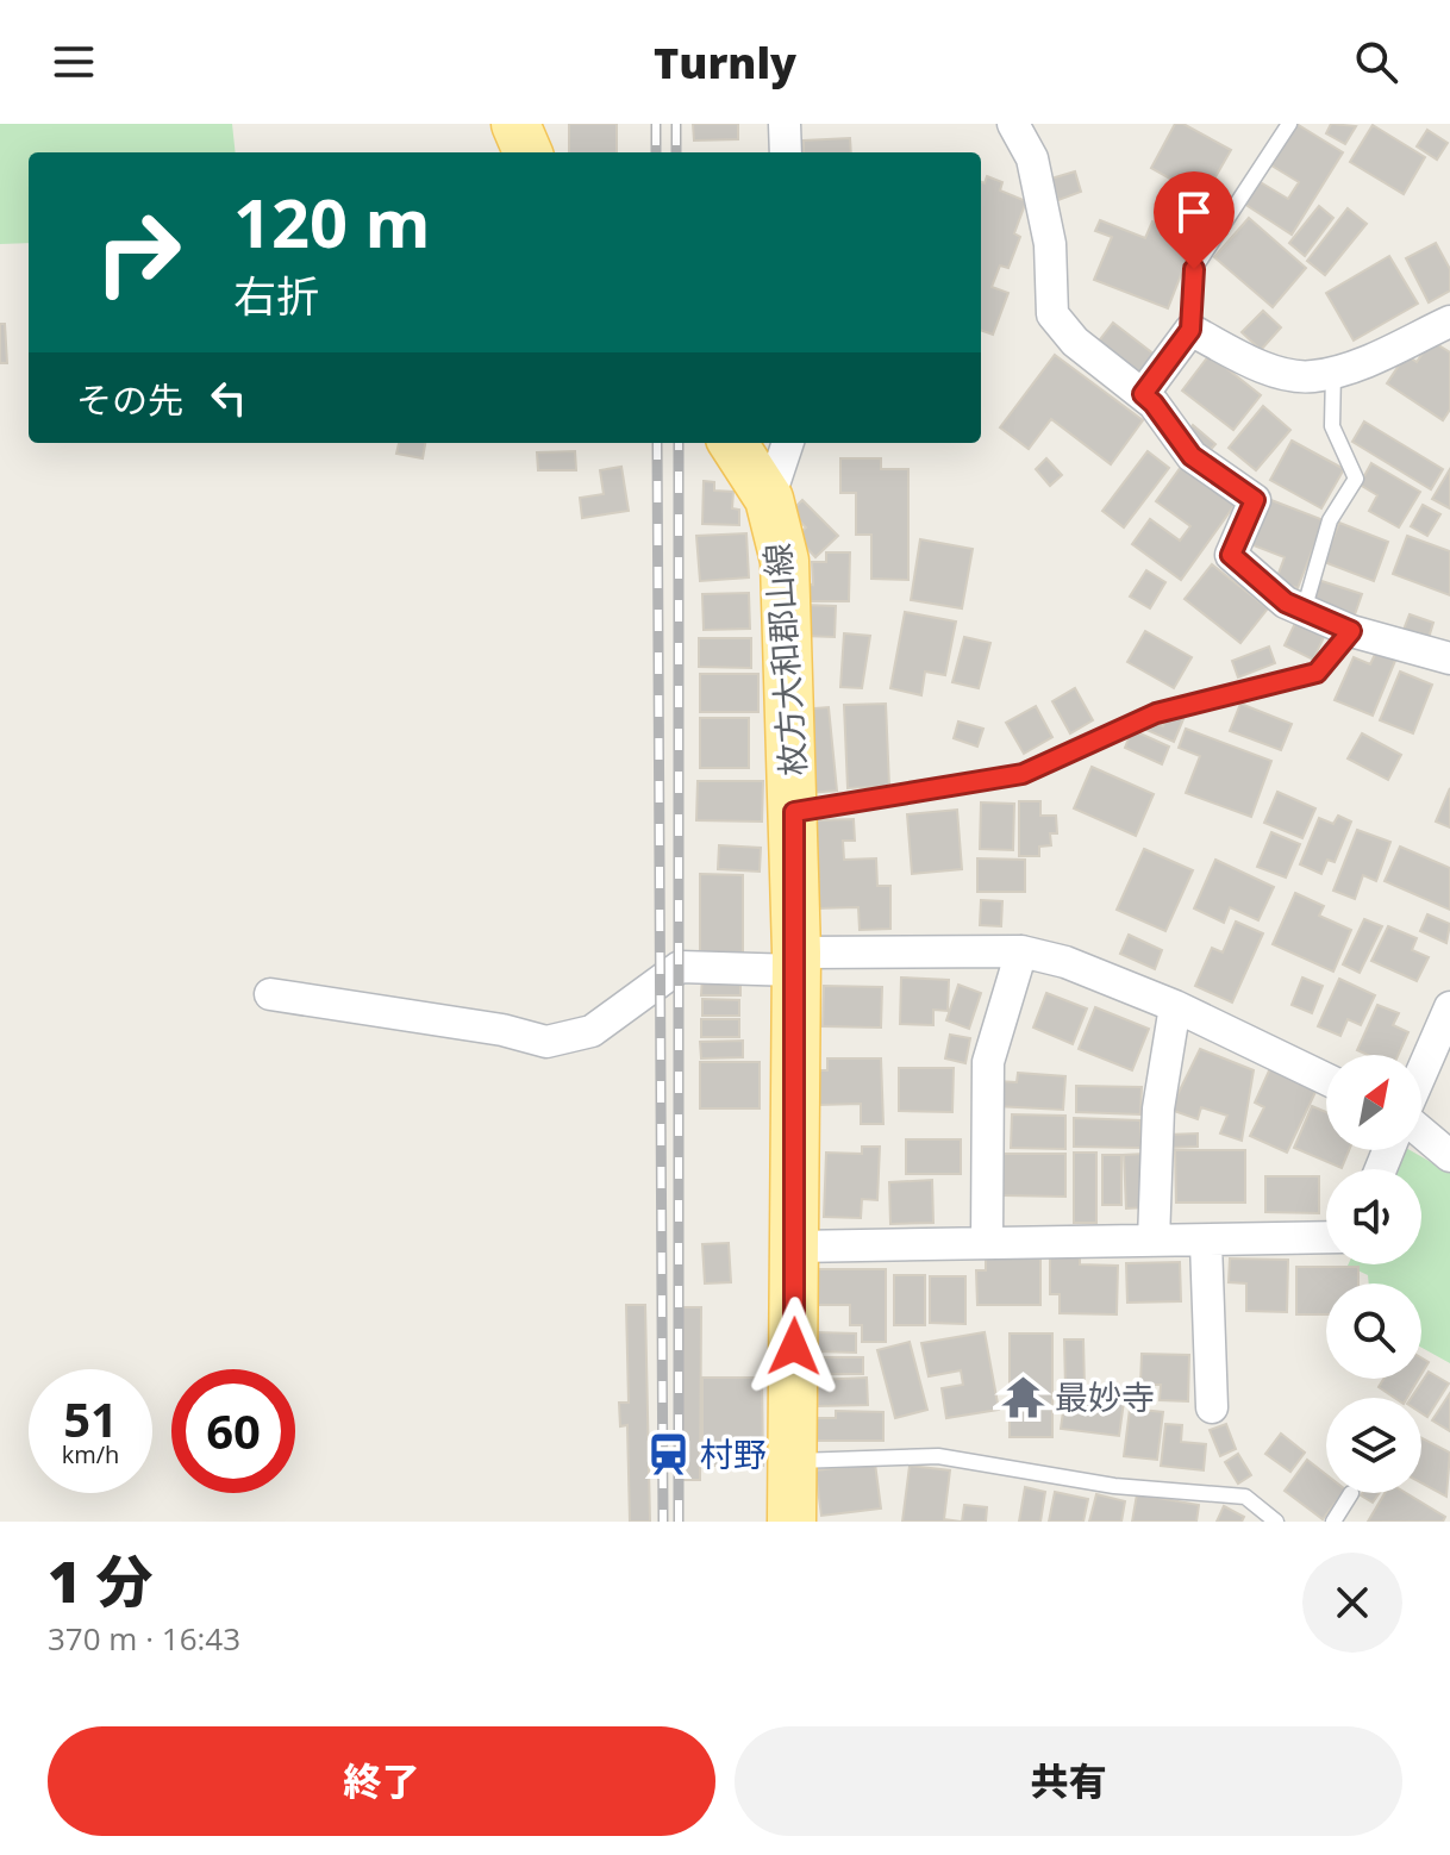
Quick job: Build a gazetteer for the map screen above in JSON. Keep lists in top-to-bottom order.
{
  "streets": {
    "main road": ["枚方大和郡山線"]
  },
  "places": {
    "temple": ["最妙寺"],
    "station": ["村野"]
  },
  "north": "top right",
  "page": {
    "header": "Turnly",
    "turn": ["120 m", "右折"],
    "then": "その先",
    "speed": "51 km/h",
    "limit": "60",
    "heading": ["1 分", "370 m · 16:43"],
    "buttons": ["終了", "共有"]
  }
}
